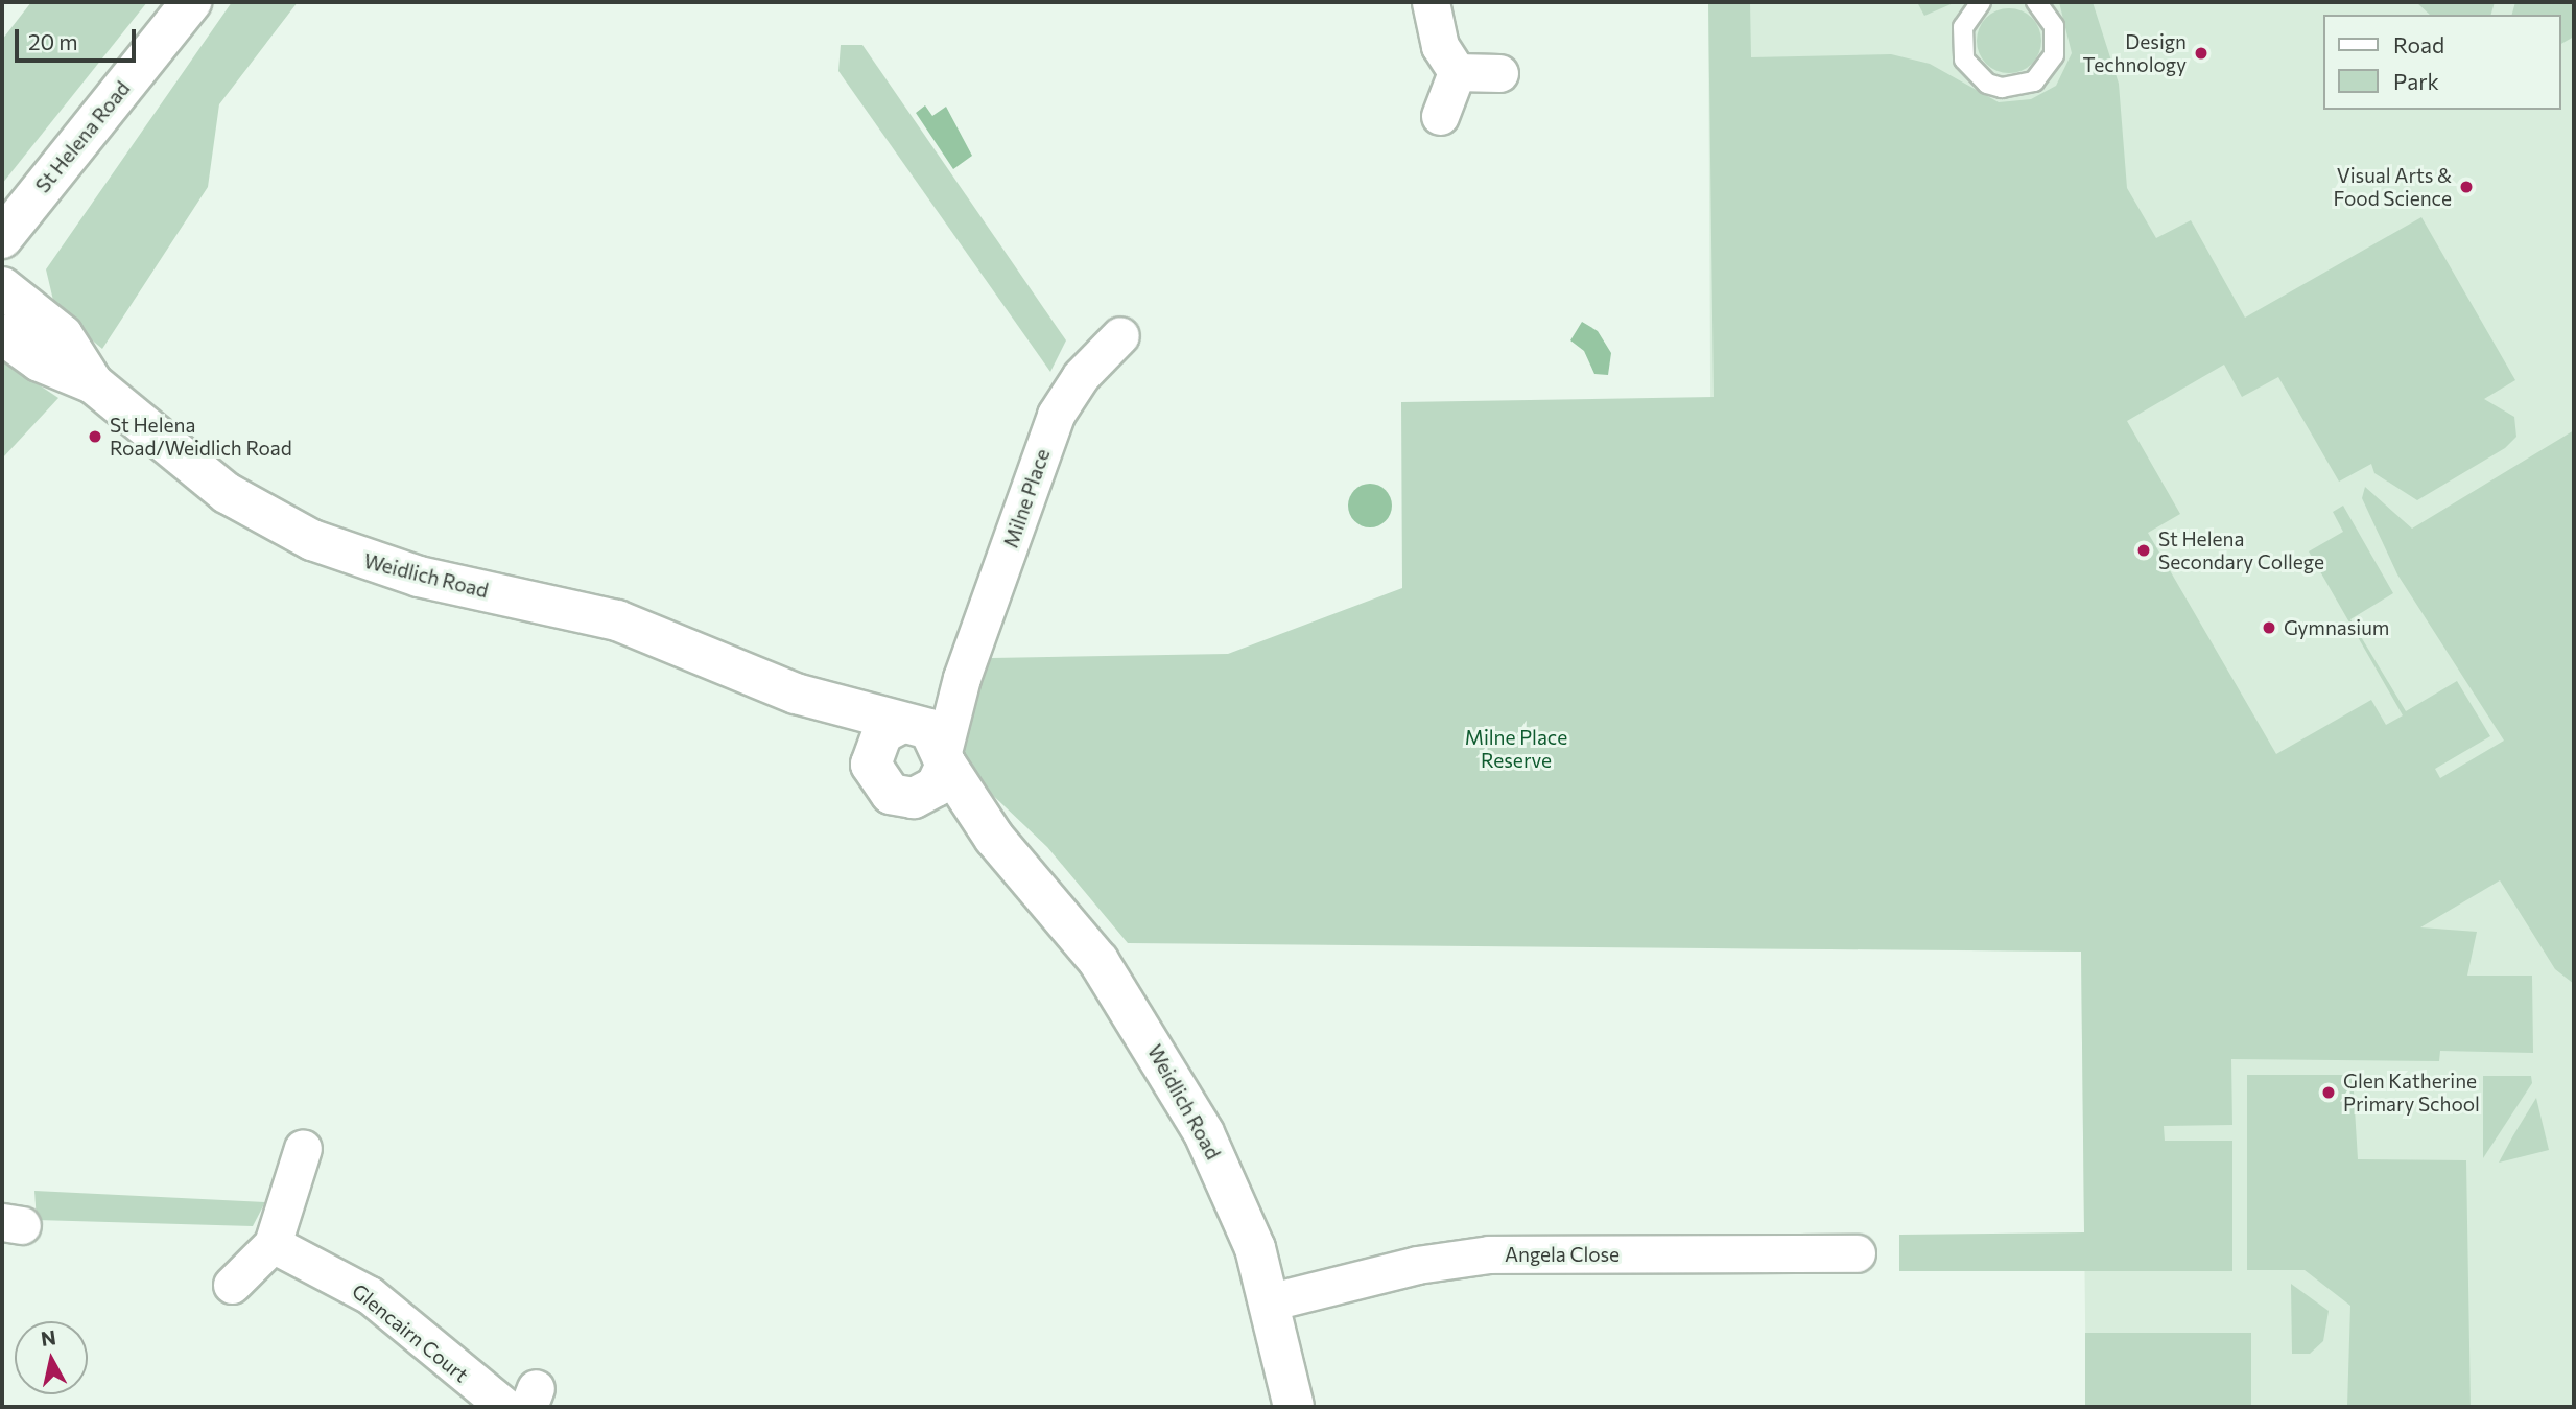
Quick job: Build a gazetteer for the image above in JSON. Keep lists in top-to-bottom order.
{
  "streets": {
    "street": [
      "St Helena Road",
      "Milne Place",
      "Weidlich Road",
      "Angela Close",
      "Glencairn Court"
    ]
  },
  "crossings": [
    ["Milne Place", "Weidlich Road"],
    ["Weidlich Road", "Angela Close"]
  ],
  "parks": ["Milne Place Reserve"],
  "places": [
    "Design Technology",
    "Visual Arts & Food Science",
    "St Helena Road/Weidlich Road",
    "St Helena Secondary College",
    "Gymnasium",
    "Glen Katherine Primary School"
  ],
  "legend": ["Road", "Park"],
  "scale_bar": "20 m",
  "north": "top"
}
